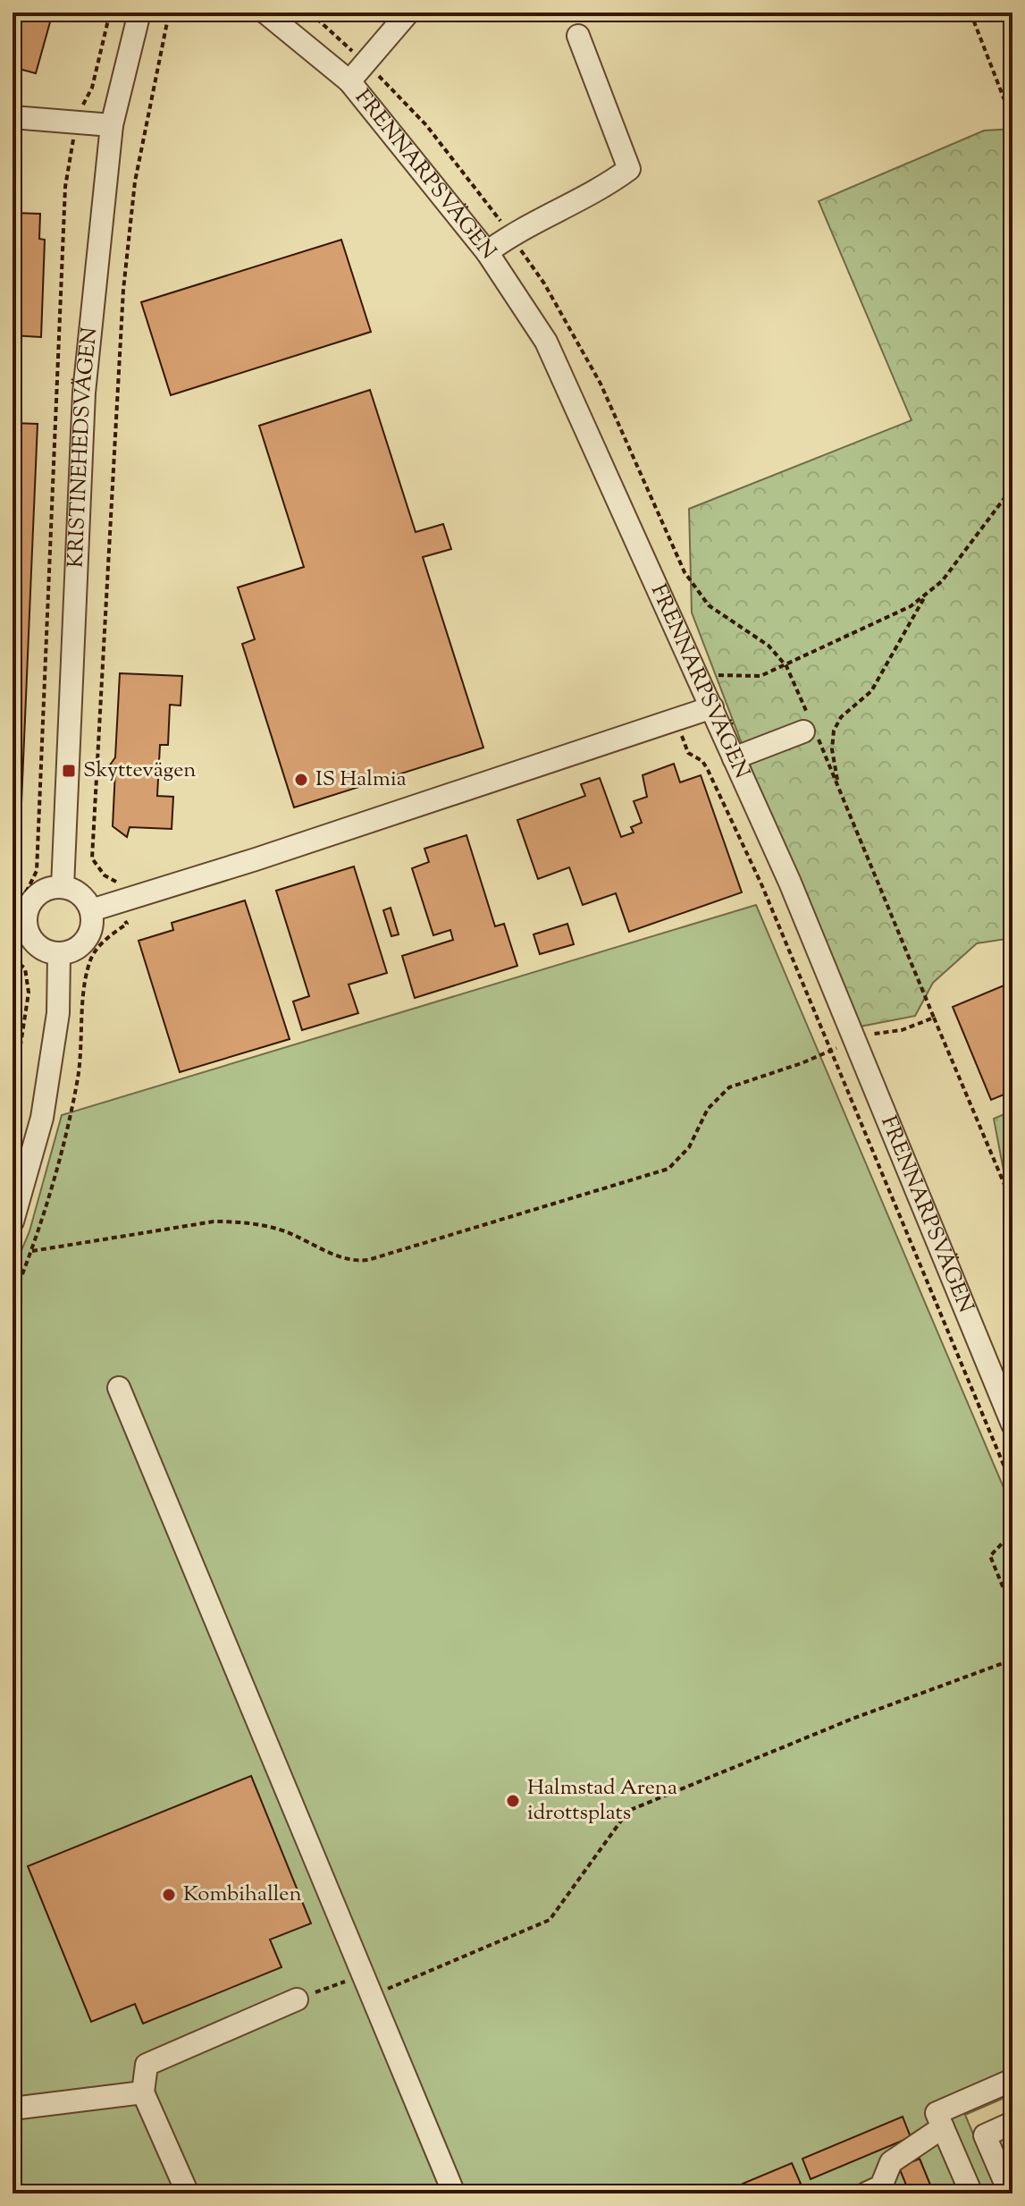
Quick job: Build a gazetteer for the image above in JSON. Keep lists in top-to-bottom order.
{
  "streets": {
    "street": ["FRENNARPSVÄGEN", "KRISTINEHEDSVÄGEN"]
  },
  "places": {
    "transit": ["Skyttevägen"],
    "other": ["IS Halmia", "Halmstad Arena idrottsplats", "Kombihallen"]
  }
}
